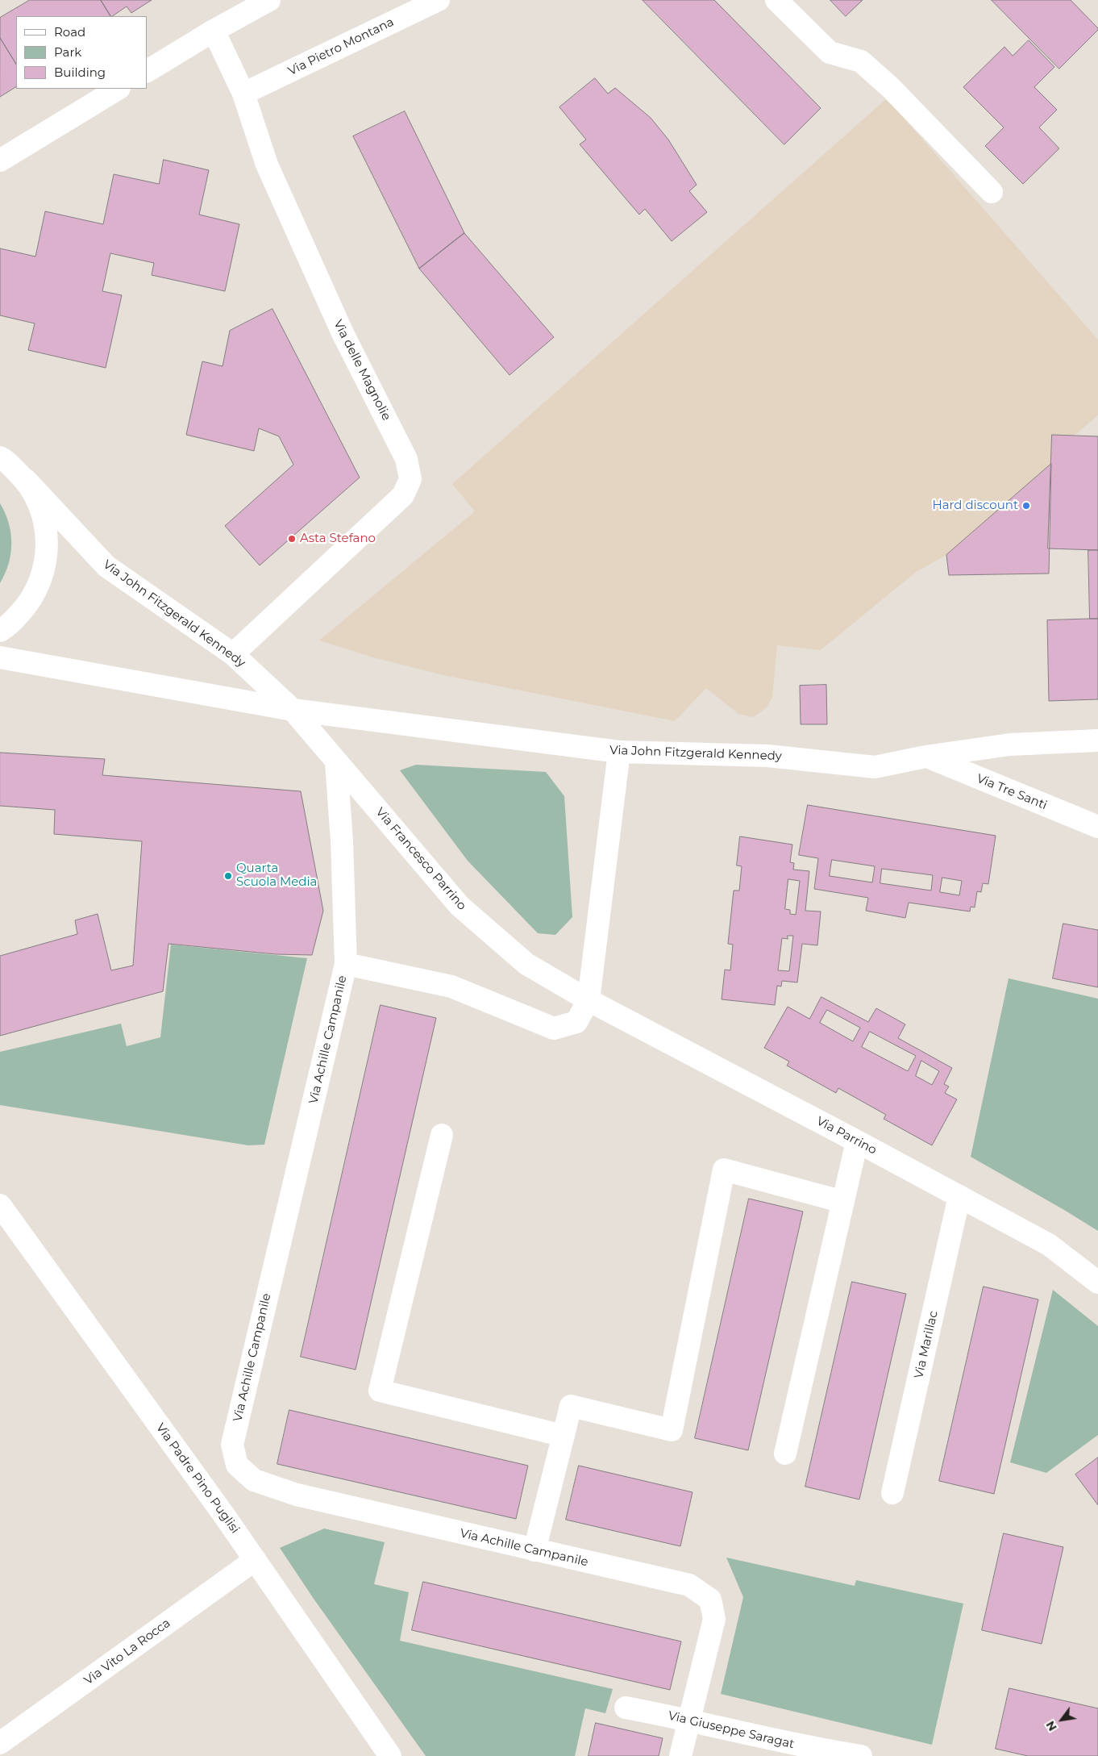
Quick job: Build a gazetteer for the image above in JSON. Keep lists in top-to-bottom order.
{
  "streets": {
    "street": [
      "Via Pietro Montana",
      "Via delle Magnolie",
      "Via John Fitzgerald Kennedy",
      "Via Tre Santi",
      "Via Francesco Parrino",
      "Via Achille Campanile",
      "Via Parrino",
      "Via Marillac",
      "Via Padre Pino Puglisi",
      "Via Vito La Rocca",
      "Via Giuseppe Saragat"
    ]
  },
  "crossings": [
    ["Via Pietro Montana", "Via delle Magnolie"],
    ["Via delle Magnolie", "Via John Fitzgerald Kennedy"],
    ["Via John Fitzgerald Kennedy", "Via Tre Santi"],
    ["Via John Fitzgerald Kennedy", "Via Francesco Parrino"],
    ["Via Francesco Parrino", "Via Achille Campanile"],
    ["Via Francesco Parrino", "Via Parrino"],
    ["Via Achille Campanile", "Via Giuseppe Saragat"],
    ["Via Parrino", "Via Marillac"],
    ["Via Padre Pino Puglisi", "Via Vito La Rocca"]
  ],
  "places": ["Hard discount", "Asta Stefano", "Quarta Scuola Media"],
  "legend": ["Road", "Park", "Building"],
  "north": "bottom left"
}
